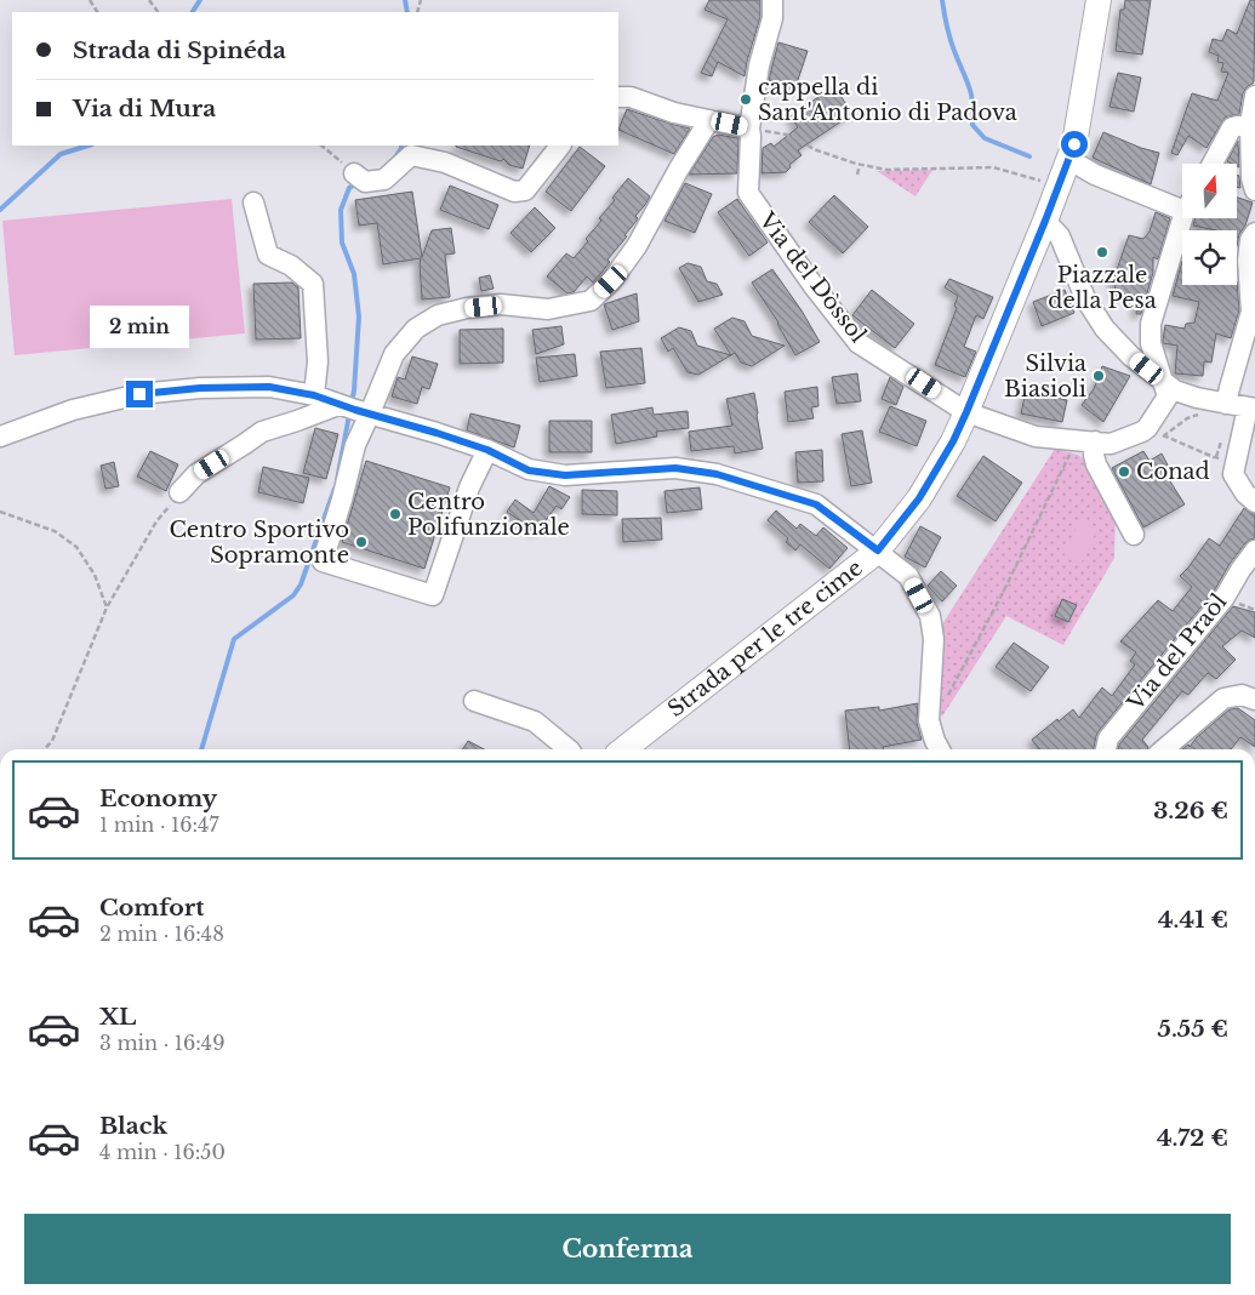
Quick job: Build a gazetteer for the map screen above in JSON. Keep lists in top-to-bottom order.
{
  "streets": {
    "main road": ["Strada per le tre cime"],
    "street": ["Via del Dòssol", "Via del Praòl"]
  },
  "crossings": [
    ["Via del Dòssol", "Strada per le tre cime"]
  ],
  "places": [
    "cappella di Sant'Antonio di Padova",
    "Piazzale della Pesa",
    "Silvia Biasioli",
    "Conad",
    "Centro Polifunzionale",
    "Centro Sportivo Sopramonte"
  ],
  "north": "top",
  "page": {
    "banner": ["Strada di Spinéda", "Via di Mura"],
    "bubble": "2 min",
    "list": [
      {
        "name": "Economy",
        "note": "1 min · 16:47",
        "value": "3.26 €"
      },
      {
        "name": "Comfort",
        "note": "2 min · 16:48",
        "value": "4.41 €"
      },
      {
        "name": "XL",
        "note": "3 min · 16:49",
        "value": "5.55 €"
      },
      {
        "name": "Black",
        "note": "4 min · 16:50",
        "value": "4.72 €"
      }
    ],
    "buttons": "Conferma"
  }
}
